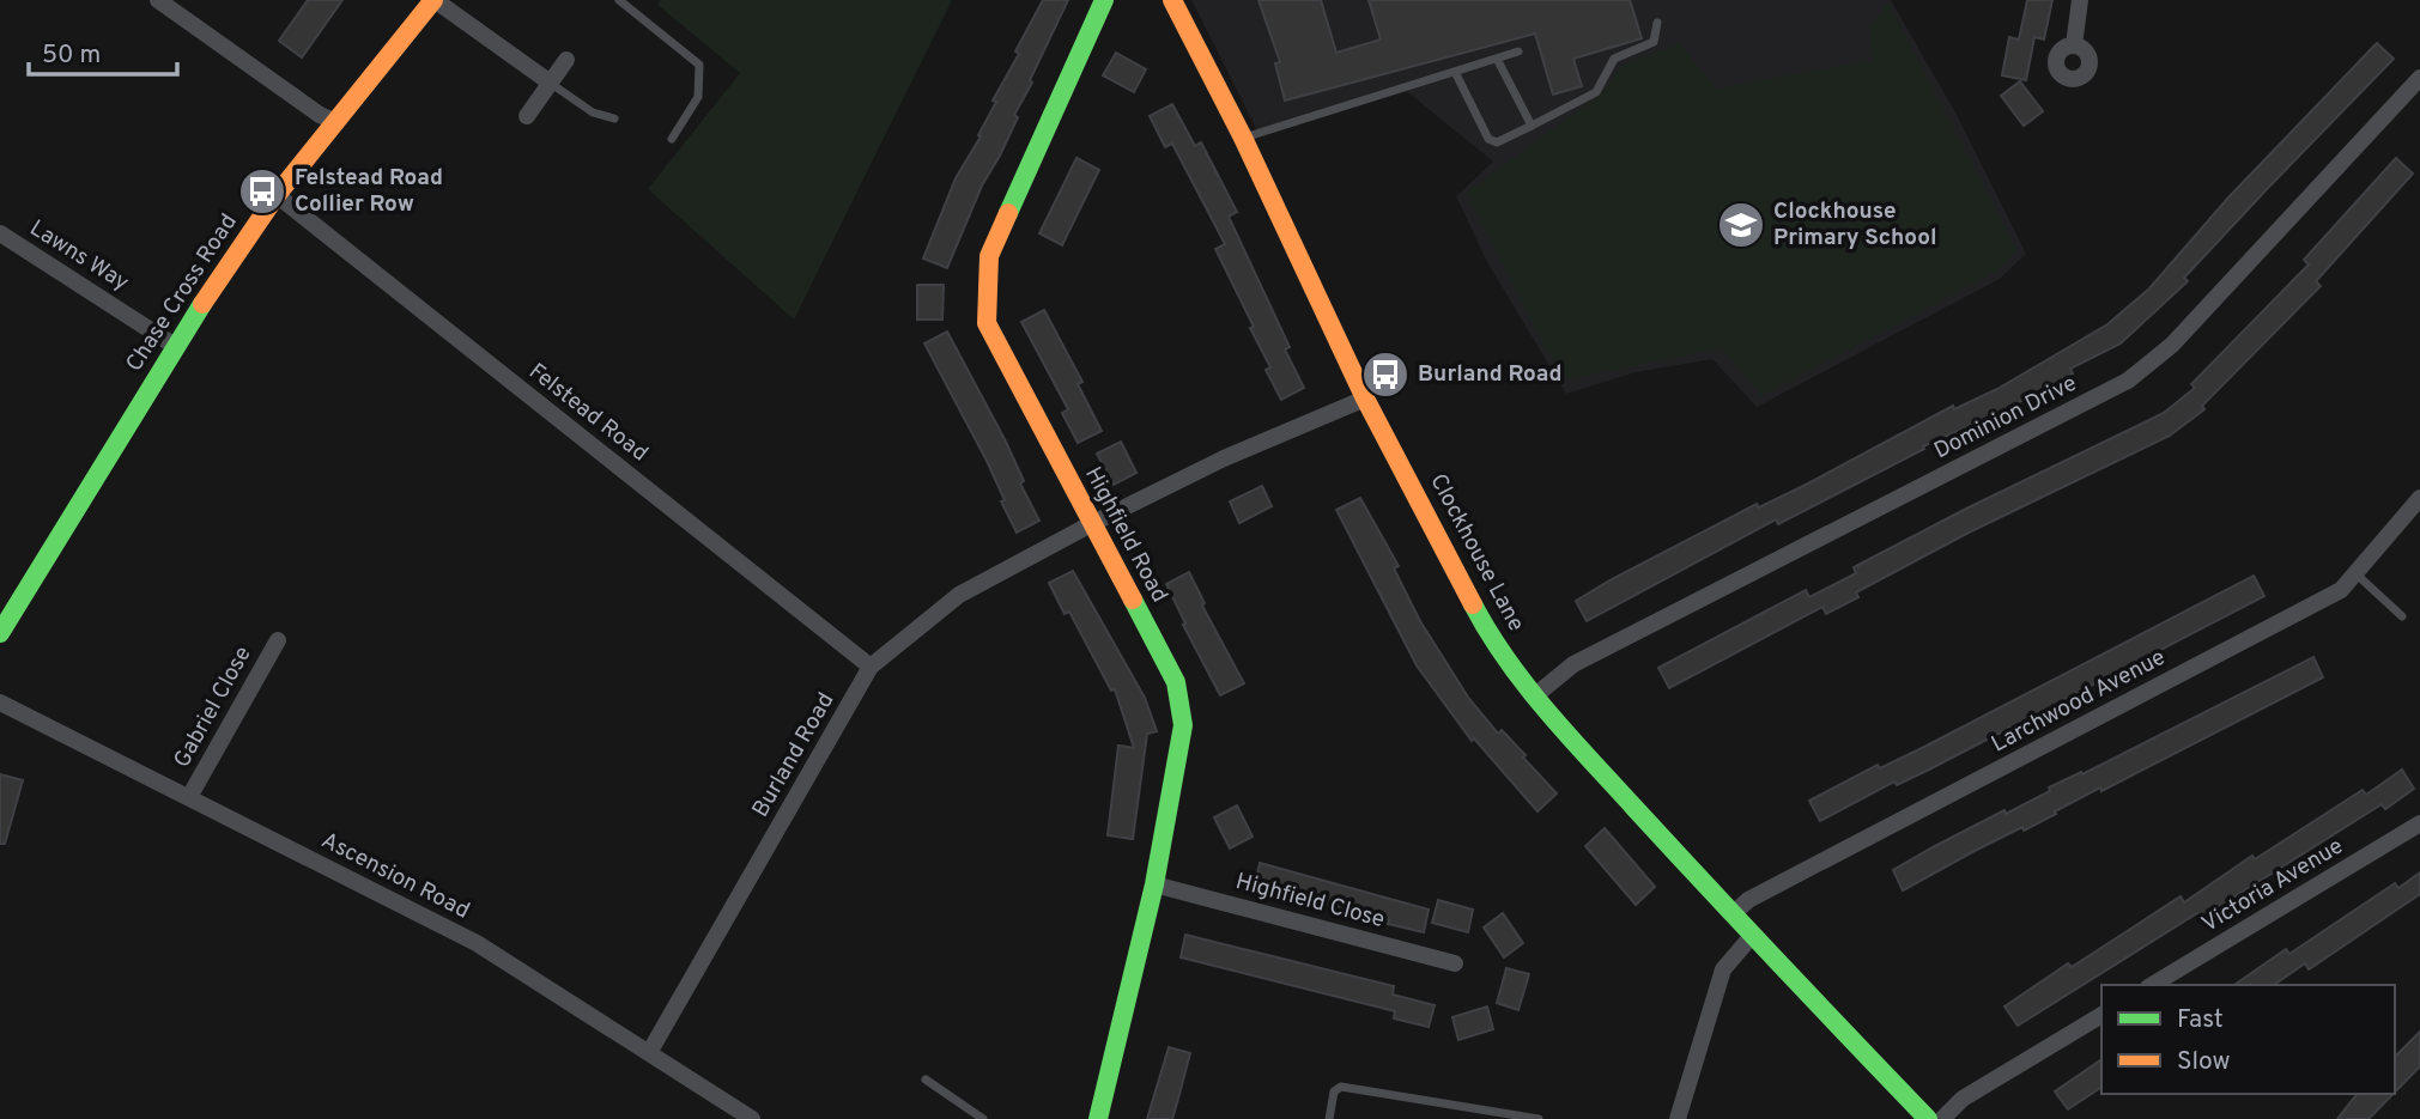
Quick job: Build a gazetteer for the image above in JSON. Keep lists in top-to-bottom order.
{
  "streets": {
    "street": [
      "Lawns Way",
      "Chase Cross Road",
      "Felstead Road",
      "Dominion Drive",
      "Highfield Road",
      "Clockhouse Lane",
      "Larchwood Avenue",
      "Gabriel Close",
      "Burland Road",
      "Ascension Road",
      "Victoria Avenue",
      "Highfield Close"
    ]
  },
  "crossings": [
    ["Lawns Way", "Chase Cross Road"],
    ["Chase Cross Road", "Felstead Road"],
    ["Felstead Road", "Burland Road"],
    ["Dominion Drive", "Clockhouse Lane"],
    ["Highfield Road", "Burland Road"],
    ["Highfield Road", "Highfield Close"],
    ["Clockhouse Lane", "Larchwood Avenue"],
    ["Clockhouse Lane", "Burland Road"],
    ["Gabriel Close", "Ascension Road"],
    ["Burland Road", "Ascension Road"]
  ],
  "places": {
    "bus stop": ["Felstead Road Collier Row", "Burland Road"],
    "school or university": ["Clockhouse Primary School"]
  },
  "legend": ["Fast", "Slow"],
  "scale_bar": "50 m"
}
